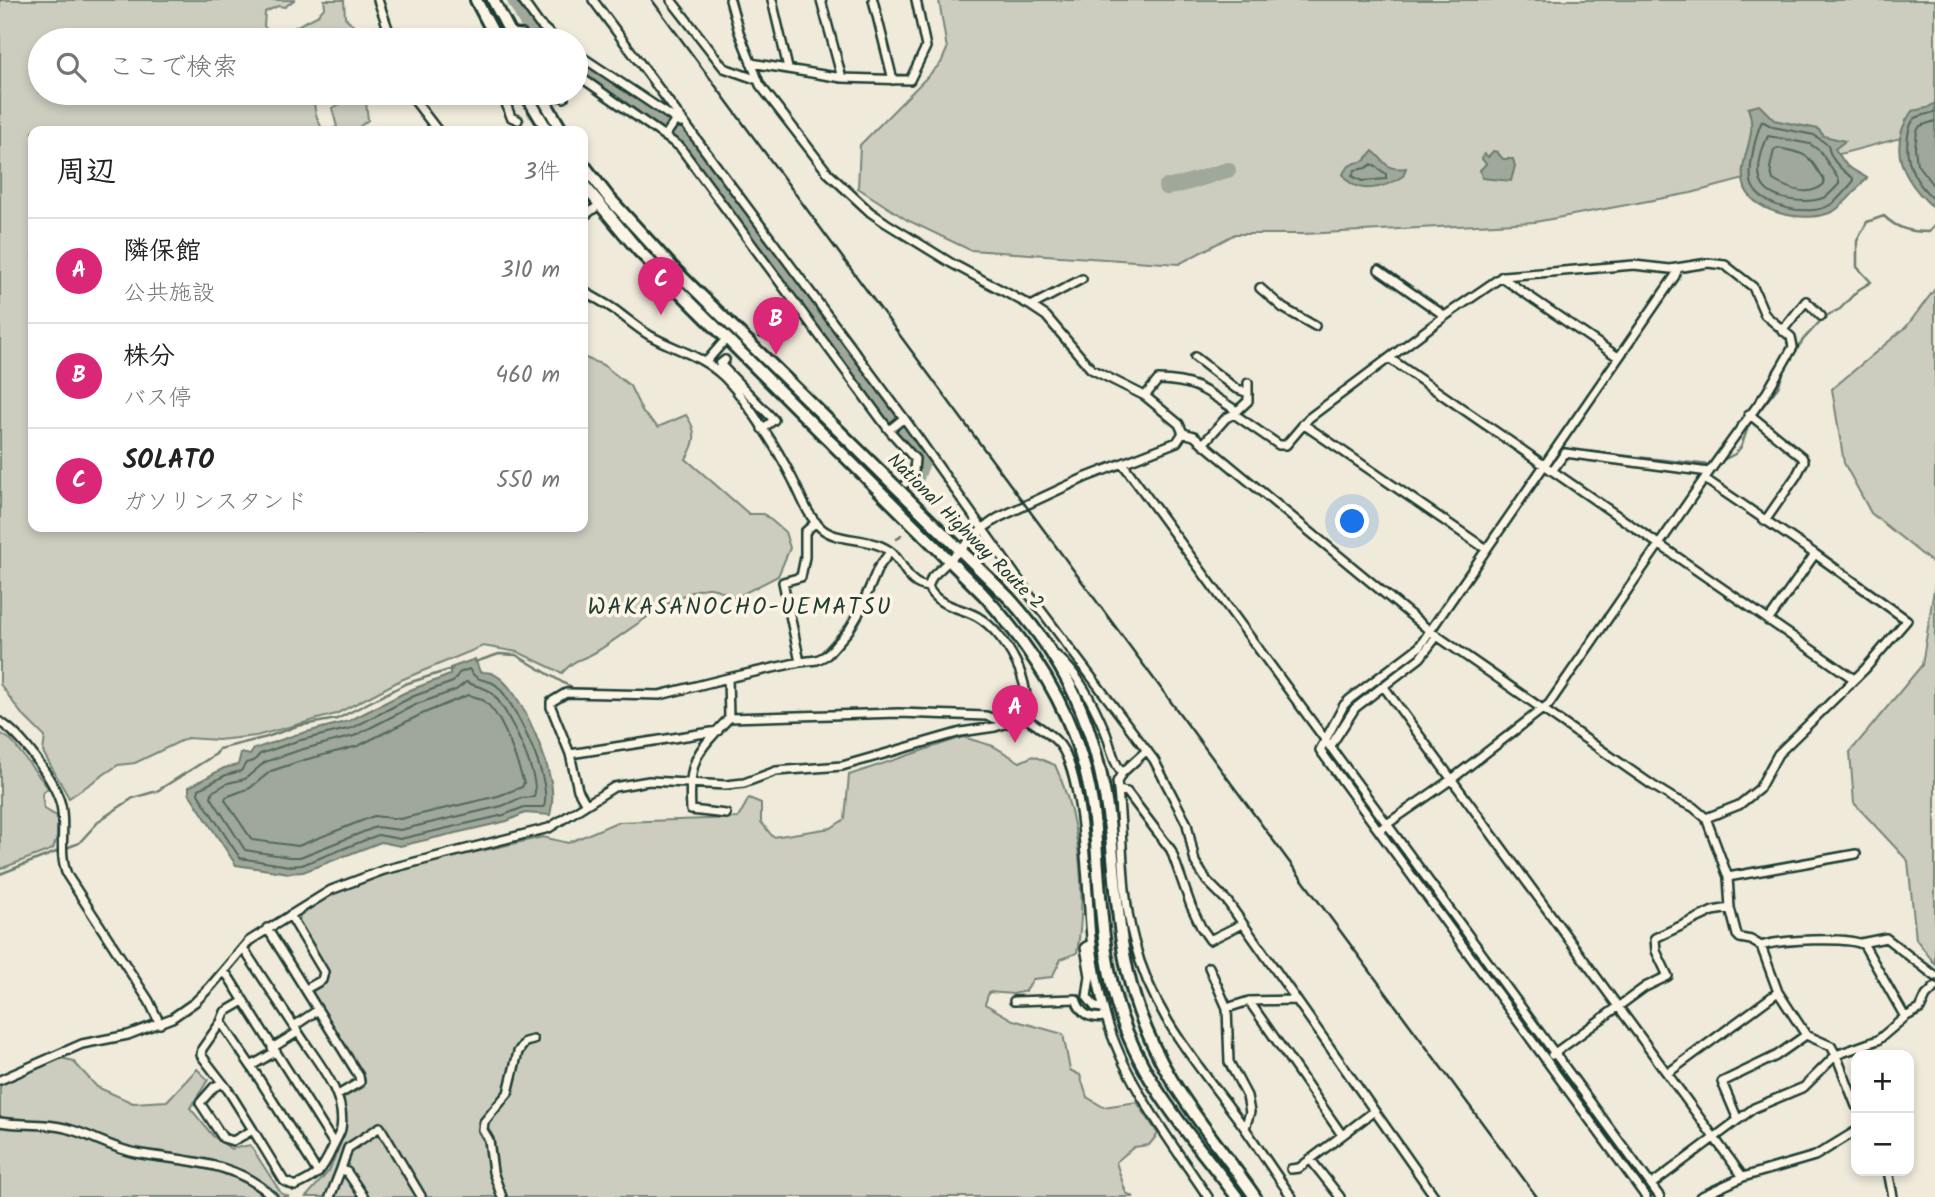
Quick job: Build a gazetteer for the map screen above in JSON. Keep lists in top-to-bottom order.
{
  "streets": {
    "highway": ["National Highway Route 2"]
  },
  "districts": ["WAKASANOCHO-UEMATSU"],
  "page": {
    "search": "ここで検索",
    "heading": ["周辺", "3件"],
    "list": [
      {
        "mark": "A",
        "name": "隣保館",
        "note": "公共施設",
        "value": "310 m"
      },
      {
        "mark": "B",
        "name": "株分",
        "note": "バス停",
        "value": "460 m"
      },
      {
        "mark": "C",
        "name": "SOLATO",
        "note": "ガソリンスタンド",
        "value": "550 m"
      }
    ],
    "pins": ["C", "B", "A"],
    "map_buttons": ["+", "−"]
  }
}
